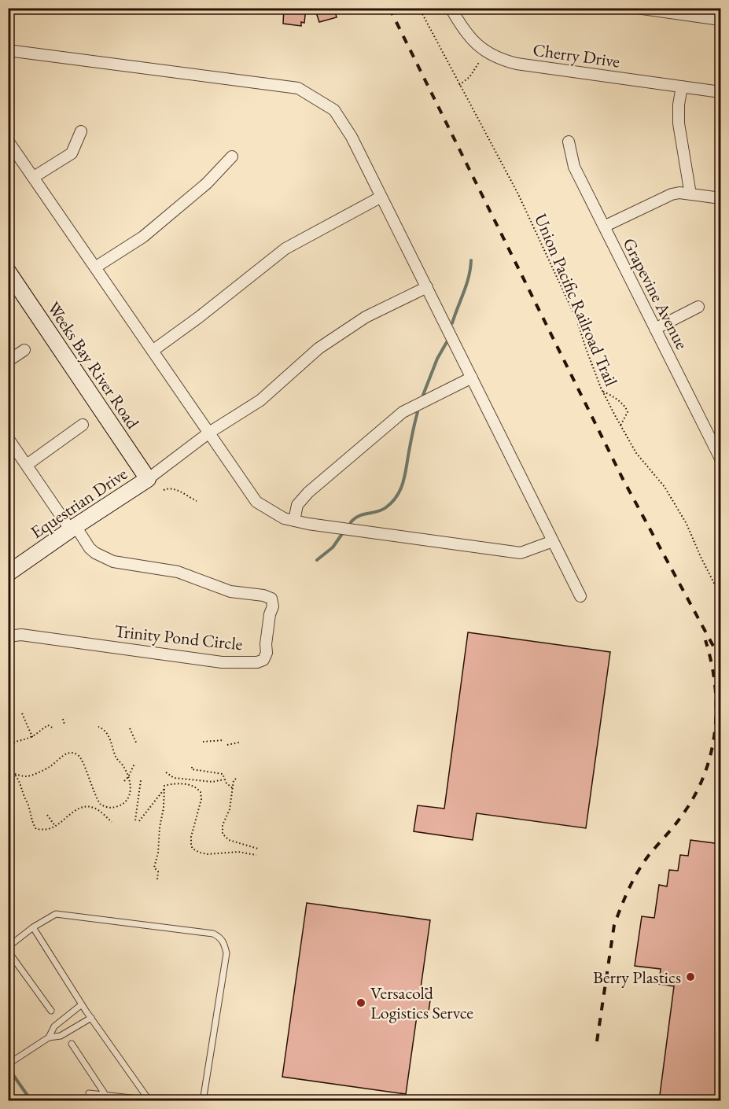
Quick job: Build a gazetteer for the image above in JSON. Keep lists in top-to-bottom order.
{
  "streets": {
    "street": [
      "Cherry Drive",
      "Grapevine Avenue",
      "Weeks Bay River Road",
      "Equestrian Drive",
      "Trinity Pond Circle"
    ],
    "path": ["Union Pacific Railroad Trail"]
  },
  "crossings": [
    ["Weeks Bay River Road", "Equestrian Drive"],
    ["Equestrian Drive", "Trinity Pond Circle"]
  ],
  "places": ["Berry Plastics", "Versacold Logistics Servce"]
}
